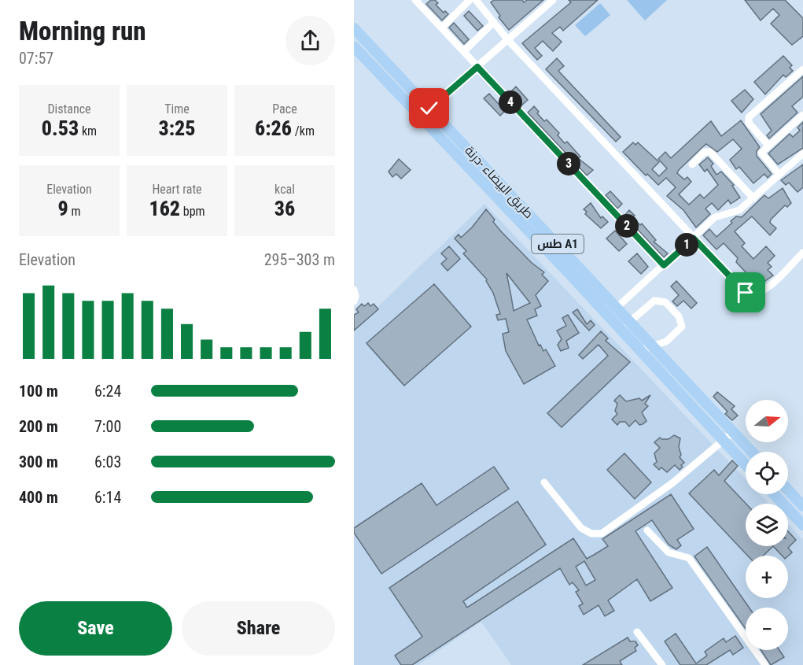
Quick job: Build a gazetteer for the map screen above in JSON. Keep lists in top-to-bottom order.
{
  "streets": {
    "highway": ["طريق البيضاء -درنة", "طس A1"]
  },
  "north": "right",
  "page": {
    "heading": ["Morning run", "07:57"],
    "stats": [
      ["Distance", "0.53 km"],
      ["Time", "3:25"],
      ["Pace", "6:26 /km"],
      ["Elevation", "9 m"],
      ["Heart rate", "162 bpm"],
      ["kcal", "36"]
    ],
    "pins": [
      "4",
      "3",
      "2",
      "1"
    ],
    "chart": ["Elevation", "295–303 m"],
    "list": [
      {
        "name": "100 m",
        "note": "6:24"
      },
      {
        "name": "200 m",
        "note": "7:00"
      },
      {
        "name": "300 m",
        "note": "6:03"
      },
      {
        "name": "400 m",
        "note": "6:14"
      }
    ],
    "map_buttons": ["+", "−"],
    "buttons": ["Save", "Share"]
  }
}
